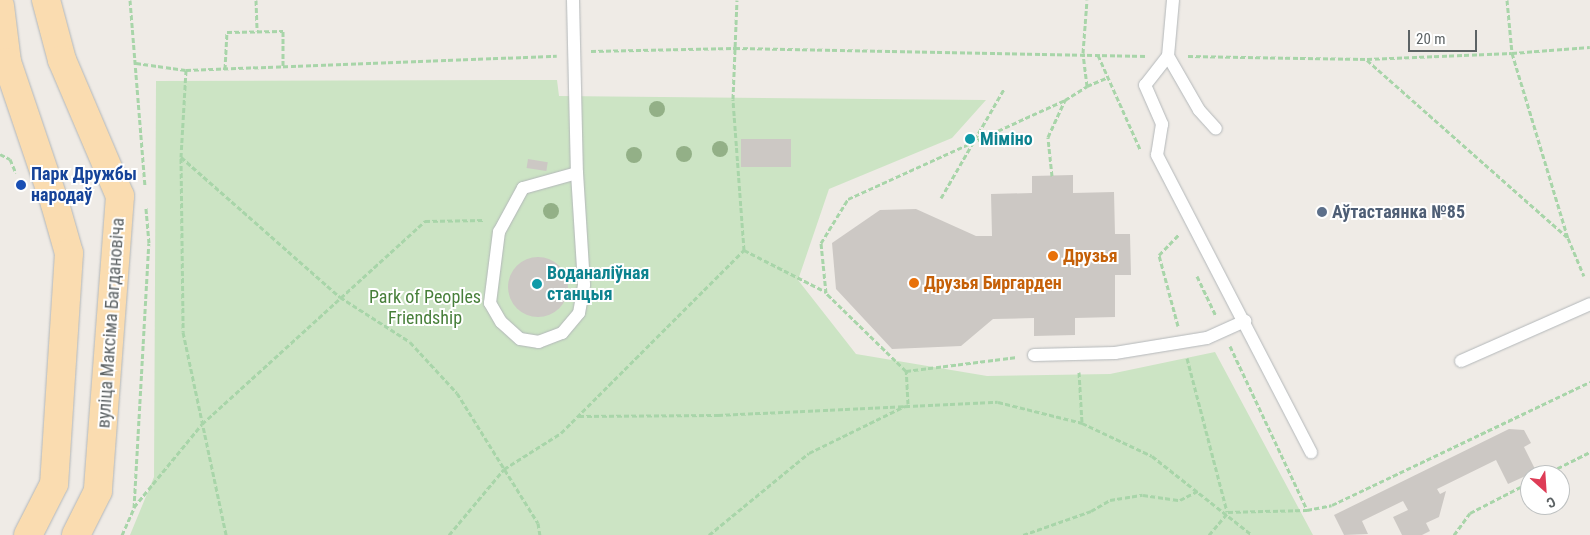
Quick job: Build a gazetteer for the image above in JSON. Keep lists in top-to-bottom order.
{
  "streets": {
    "main road": ["вуліца Максіма Багдановіча"]
  },
  "parks": ["Park of Peoples Friendship"],
  "places": [
    "Міміно",
    "Парк Дружбы народаў",
    "Аўтастаянка №85",
    "Друзья",
    "Друзья Биргарден",
    "Воданаліўная станцыя"
  ],
  "scale_bar": "20 m",
  "north": "bottom right"
}
